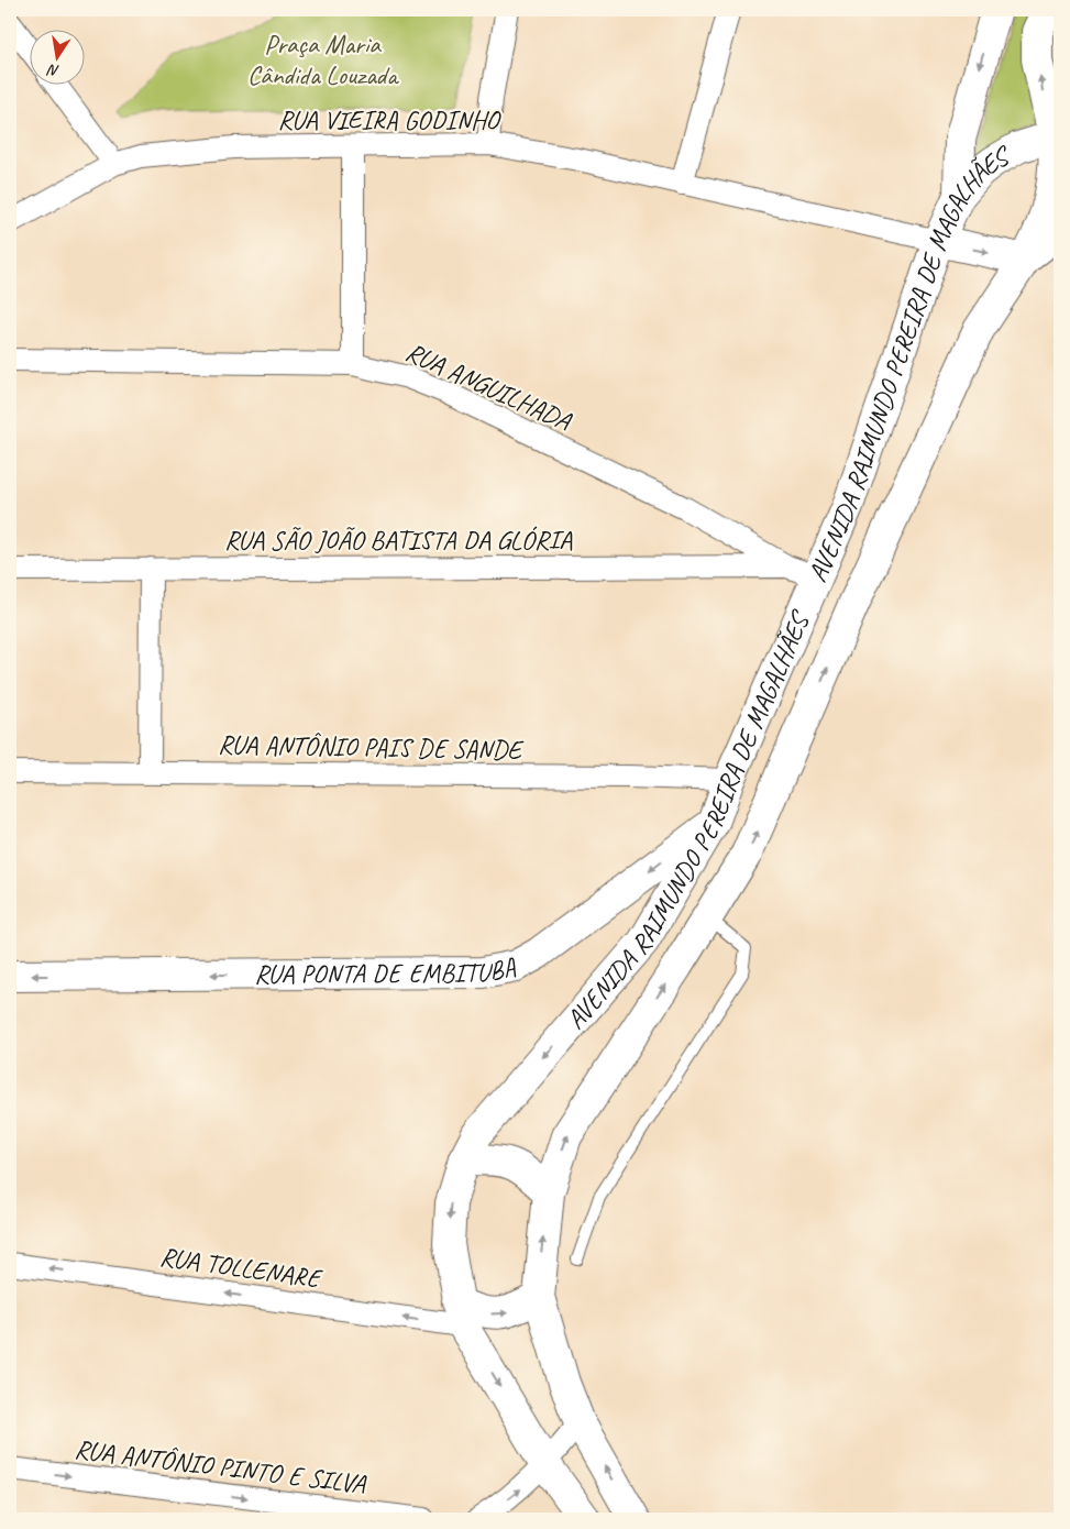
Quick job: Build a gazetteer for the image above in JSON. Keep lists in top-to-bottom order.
{
  "streets": {
    "main road": ["AVENIDA RAIMUNDO PEREIRA DE MAGALHÃES", "RUA PONTA DE EMBITUBA"],
    "street": [
      "RUA VIEIRA GODINHO",
      "RUA ANGUILHADA",
      "RUA SÃO JOÃO BATISTA DA GLÓRIA",
      "RUA ANTÔNIO PAIS DE SANDE",
      "RUA TOLLENARE",
      "RUA ANTÔNIO PINTO E SILVA"
    ]
  },
  "crossings": [
    ["RUA VIEIRA GODINHO", "AVENIDA RAIMUNDO PEREIRA DE MAGALHÃES"],
    ["AVENIDA RAIMUNDO PEREIRA DE MAGALHÃES", "RUA ANGUILHADA"],
    ["AVENIDA RAIMUNDO PEREIRA DE MAGALHÃES", "RUA ANTÔNIO PAIS DE SANDE"],
    ["AVENIDA RAIMUNDO PEREIRA DE MAGALHÃES", "RUA PONTA DE EMBITUBA"],
    ["AVENIDA RAIMUNDO PEREIRA DE MAGALHÃES", "RUA TOLLENARE"],
    ["RUA ANGUILHADA", "RUA SÃO JOÃO BATISTA DA GLÓRIA"]
  ],
  "one_way": ["RUA PONTA DE EMBITUBA", "RUA TOLLENARE", "RUA ANTÔNIO PINTO E SILVA"],
  "parks": ["Praça Maria Cândida Louzada"],
  "north": "bottom"
}
